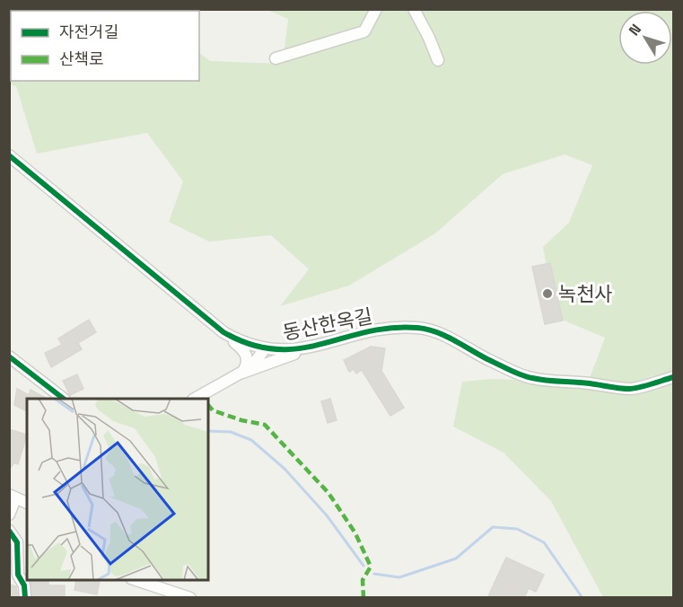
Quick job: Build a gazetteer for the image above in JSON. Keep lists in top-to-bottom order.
{
  "streets": {
    "street": ["동산한옥길"]
  },
  "places": ["녹천사"],
  "legend": ["자전거길", "산책로"],
  "north": "top left"
}
